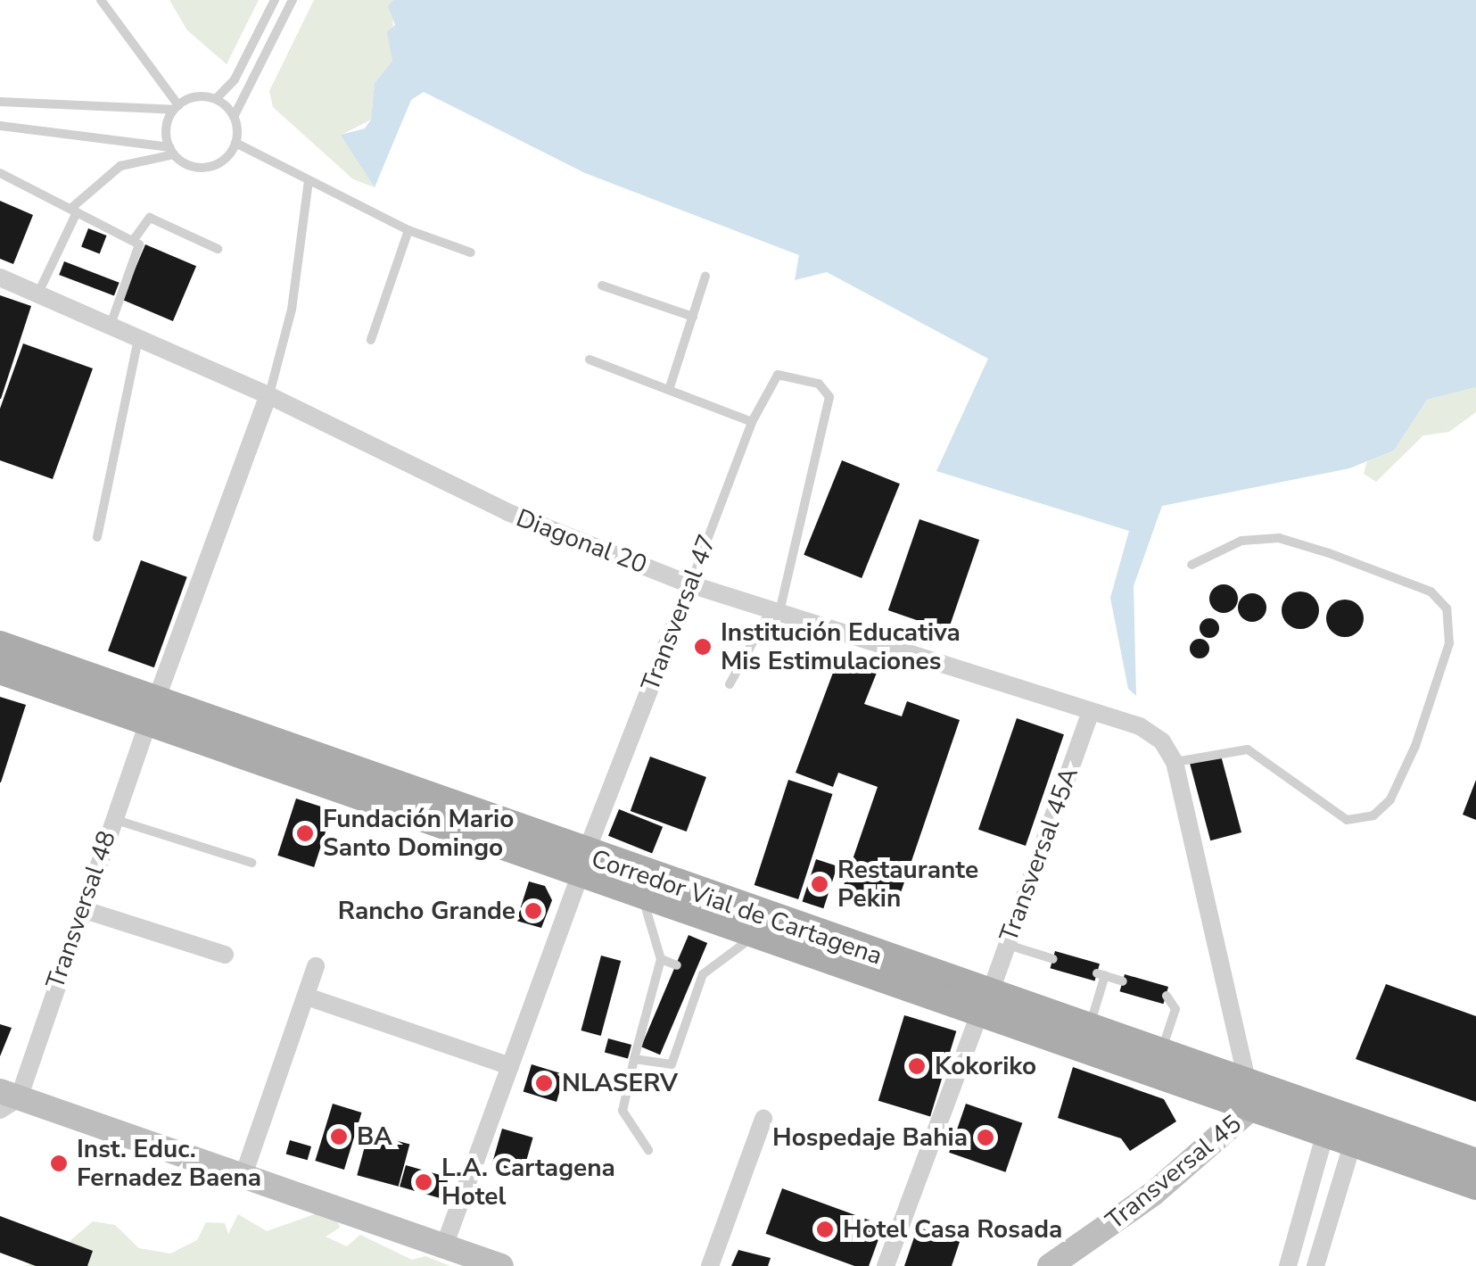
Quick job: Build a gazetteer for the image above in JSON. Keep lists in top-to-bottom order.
{
  "streets": {
    "main road": ["Corredor Vial de Cartagena"],
    "street": [
      "Diagonal 20",
      "Transversal 47",
      "Transversal 45A",
      "Transversal 48",
      "Transversal 45"
    ]
  },
  "crossings": [
    ["Diagonal 20", "Transversal 47"],
    ["Diagonal 20", "Transversal 45A"],
    ["Diagonal 20", "Transversal 48"],
    ["Transversal 47", "Corredor Vial de Cartagena"],
    ["Transversal 45A", "Corredor Vial de Cartagena"],
    ["Corredor Vial de Cartagena", "Transversal 48"],
    ["Corredor Vial de Cartagena", "Transversal 45"]
  ],
  "places": [
    "Institución Educativa Mis Estimulaciones",
    "Fundación Mario Santo Domingo",
    "Restaurante Pekin",
    "Rancho Grande",
    "Kokoriko",
    "NLASERV",
    "BA",
    "Hospedaje Bahia",
    "Inst. Educ. Fernadez Baena",
    "L.A. Cartagena Hotel",
    "Hotel Casa Rosada"
  ]
}
